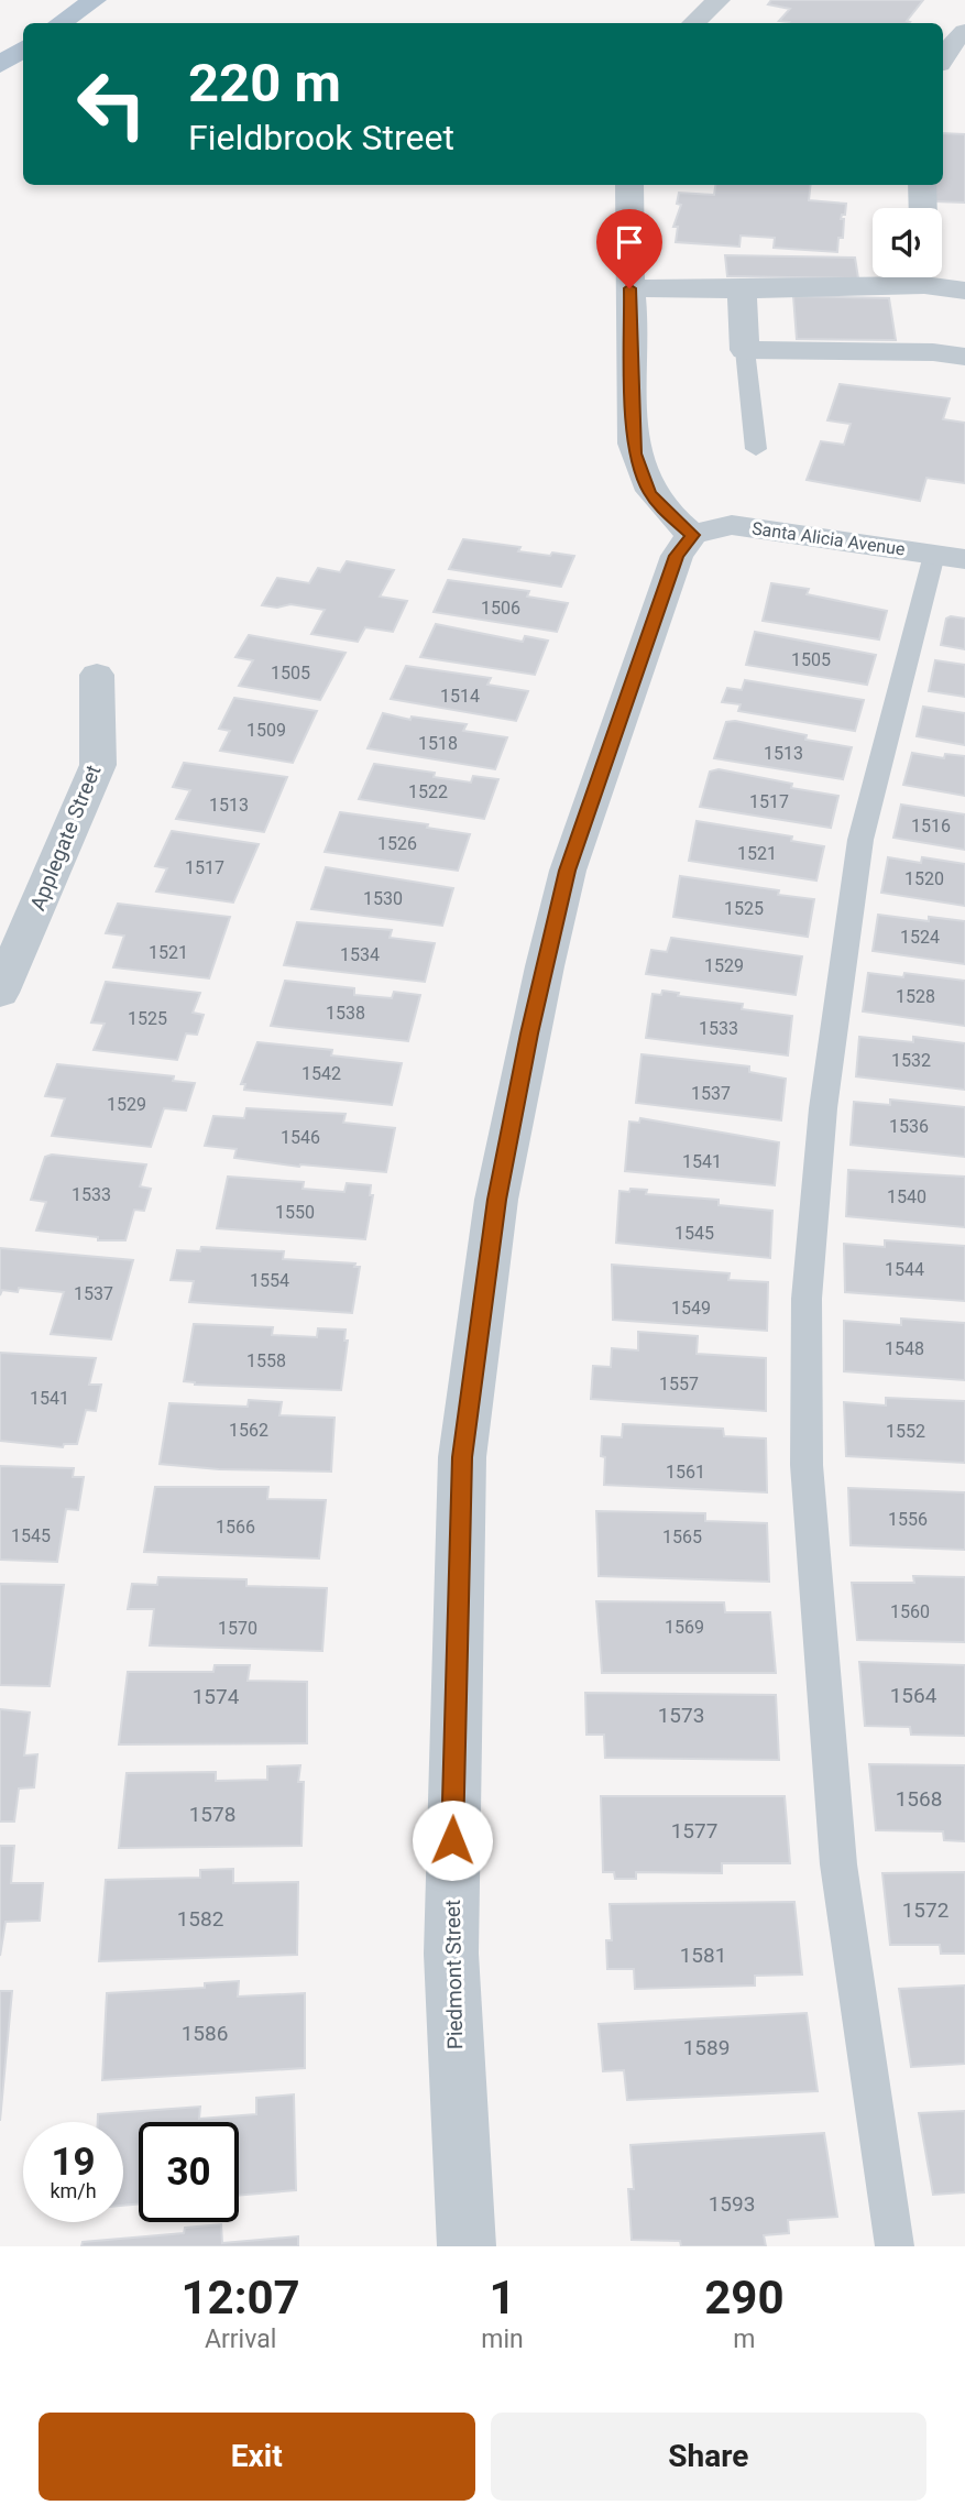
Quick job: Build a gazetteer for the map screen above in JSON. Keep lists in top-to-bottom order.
{
  "streets": {
    "street": ["Santa Alicia Avenue", "Applegate Street", "Piedmont Street"]
  },
  "crossings": [
    ["Santa Alicia Avenue", "Piedmont Street"]
  ],
  "house_numbers": [
    "1506",
    "1505",
    "1505",
    "1514",
    "1509",
    "1518",
    "1513",
    "1522",
    "1517",
    "1513",
    "1516",
    "1526",
    "1521",
    "1517",
    "1520",
    "1530",
    "1525",
    "1524",
    "1521",
    "1534",
    "1529",
    "1528",
    "1538",
    "1525",
    "1533",
    "1532",
    "1542",
    "1537",
    "1529",
    "1536",
    "1546",
    "1541",
    "1533",
    "1540",
    "1550",
    "1545",
    "1544",
    "1554",
    "1537",
    "1549",
    "1548",
    "1558",
    "1557",
    "1541",
    "1562",
    "1552",
    "1561",
    "1556",
    "1566",
    "1545",
    "1565",
    "1560",
    "1569",
    "1570",
    "1564",
    "1574",
    "1573",
    "1568",
    "1578",
    "1577",
    "1572",
    "1582",
    "1581",
    "1586",
    "1589",
    "1593"
  ],
  "page": {
    "turn": ["220 m", "Fieldbrook Street"],
    "speed": "19 km/h",
    "limit": "30",
    "eta": [
      "12:07",
      "Arrival",
      "1",
      "min",
      "290",
      "m"
    ],
    "buttons": ["Exit", "Share"]
  }
}
